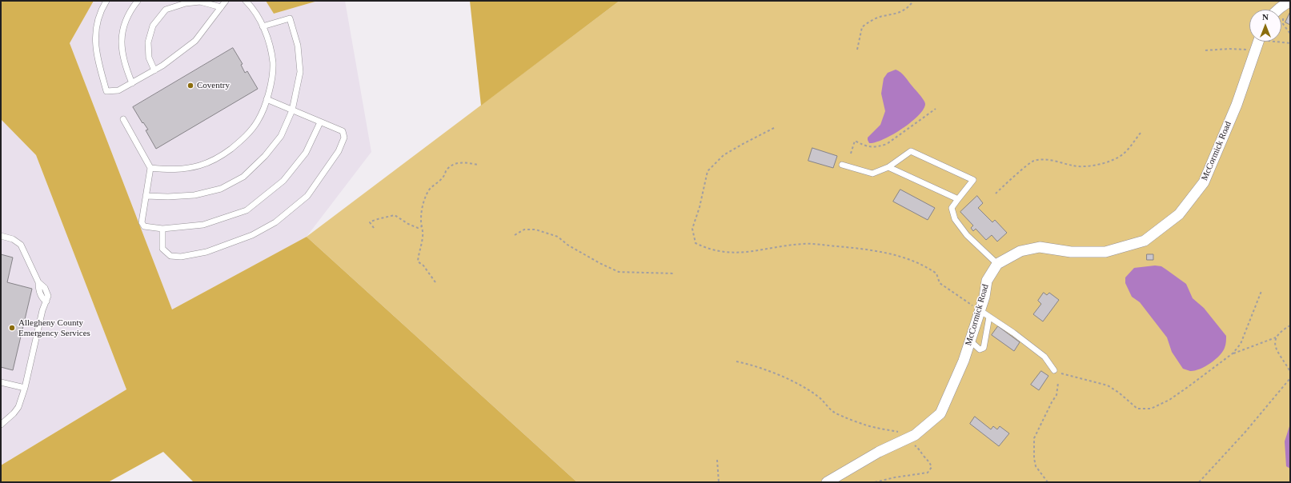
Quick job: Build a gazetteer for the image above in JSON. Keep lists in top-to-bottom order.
{
  "streets": {
    "street": ["McCormick Road"]
  },
  "places": ["Coventry", "Allegheny County Emergency Services"],
  "north": "top"
}
